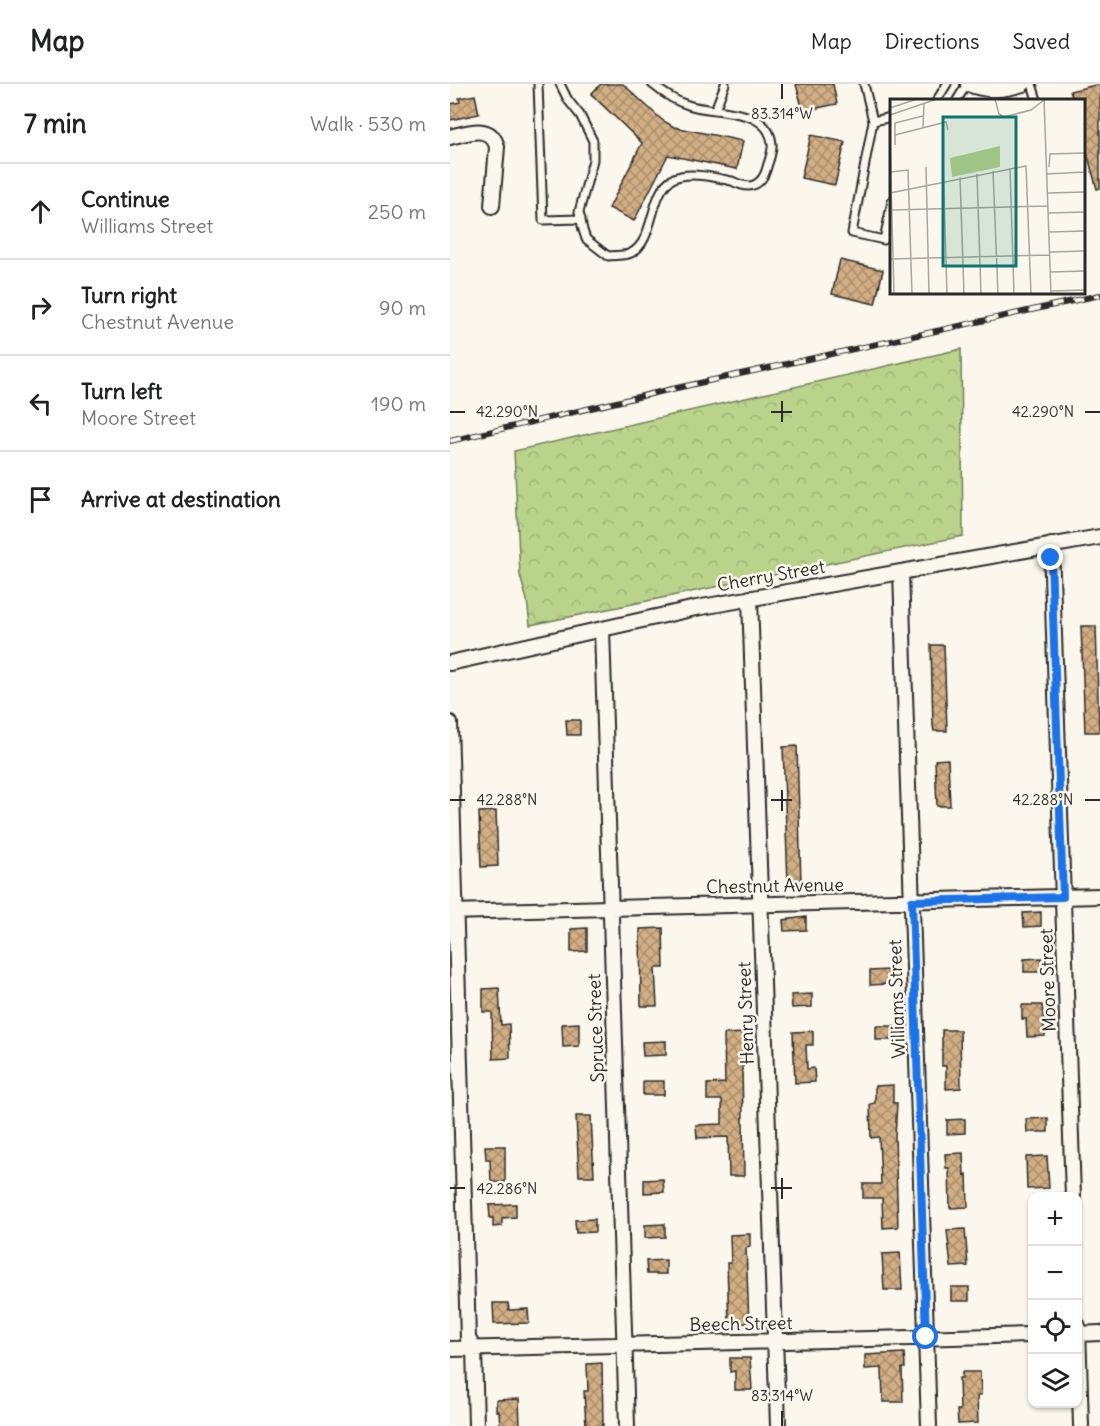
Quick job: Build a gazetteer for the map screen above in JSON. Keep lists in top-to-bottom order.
{
  "streets": {
    "street": [
      "Cherry Street",
      "Chestnut Avenue",
      "Moore Street",
      "Williams Street",
      "Henry Street",
      "Spruce Street",
      "Beech Street"
    ]
  },
  "crossings": [
    ["Cherry Street", "Moore Street"],
    ["Cherry Street", "Williams Street"],
    ["Cherry Street", "Henry Street"],
    ["Cherry Street", "Spruce Street"],
    ["Chestnut Avenue", "Moore Street"],
    ["Chestnut Avenue", "Williams Street"],
    ["Chestnut Avenue", "Henry Street"],
    ["Chestnut Avenue", "Spruce Street"],
    ["Williams Street", "Beech Street"],
    ["Henry Street", "Beech Street"],
    ["Spruce Street", "Beech Street"]
  ],
  "page": {
    "header": "Map",
    "nav": ["Map", "Directions", "Saved"],
    "heading": ["7 min", "Walk · 530 m"],
    "list": [
      ["Continue", "Williams Street", "250 m"],
      ["Turn right", "Chestnut Avenue", "90 m"],
      ["Turn left", "Moore Street", "190 m"],
      "Arrive at destination"
    ],
    "map_buttons": ["+", "−"]
  },
  "coordinates": [
    "83.314°W",
    "42.290°N",
    "42.288°N",
    "42.286°N"
  ]
}
